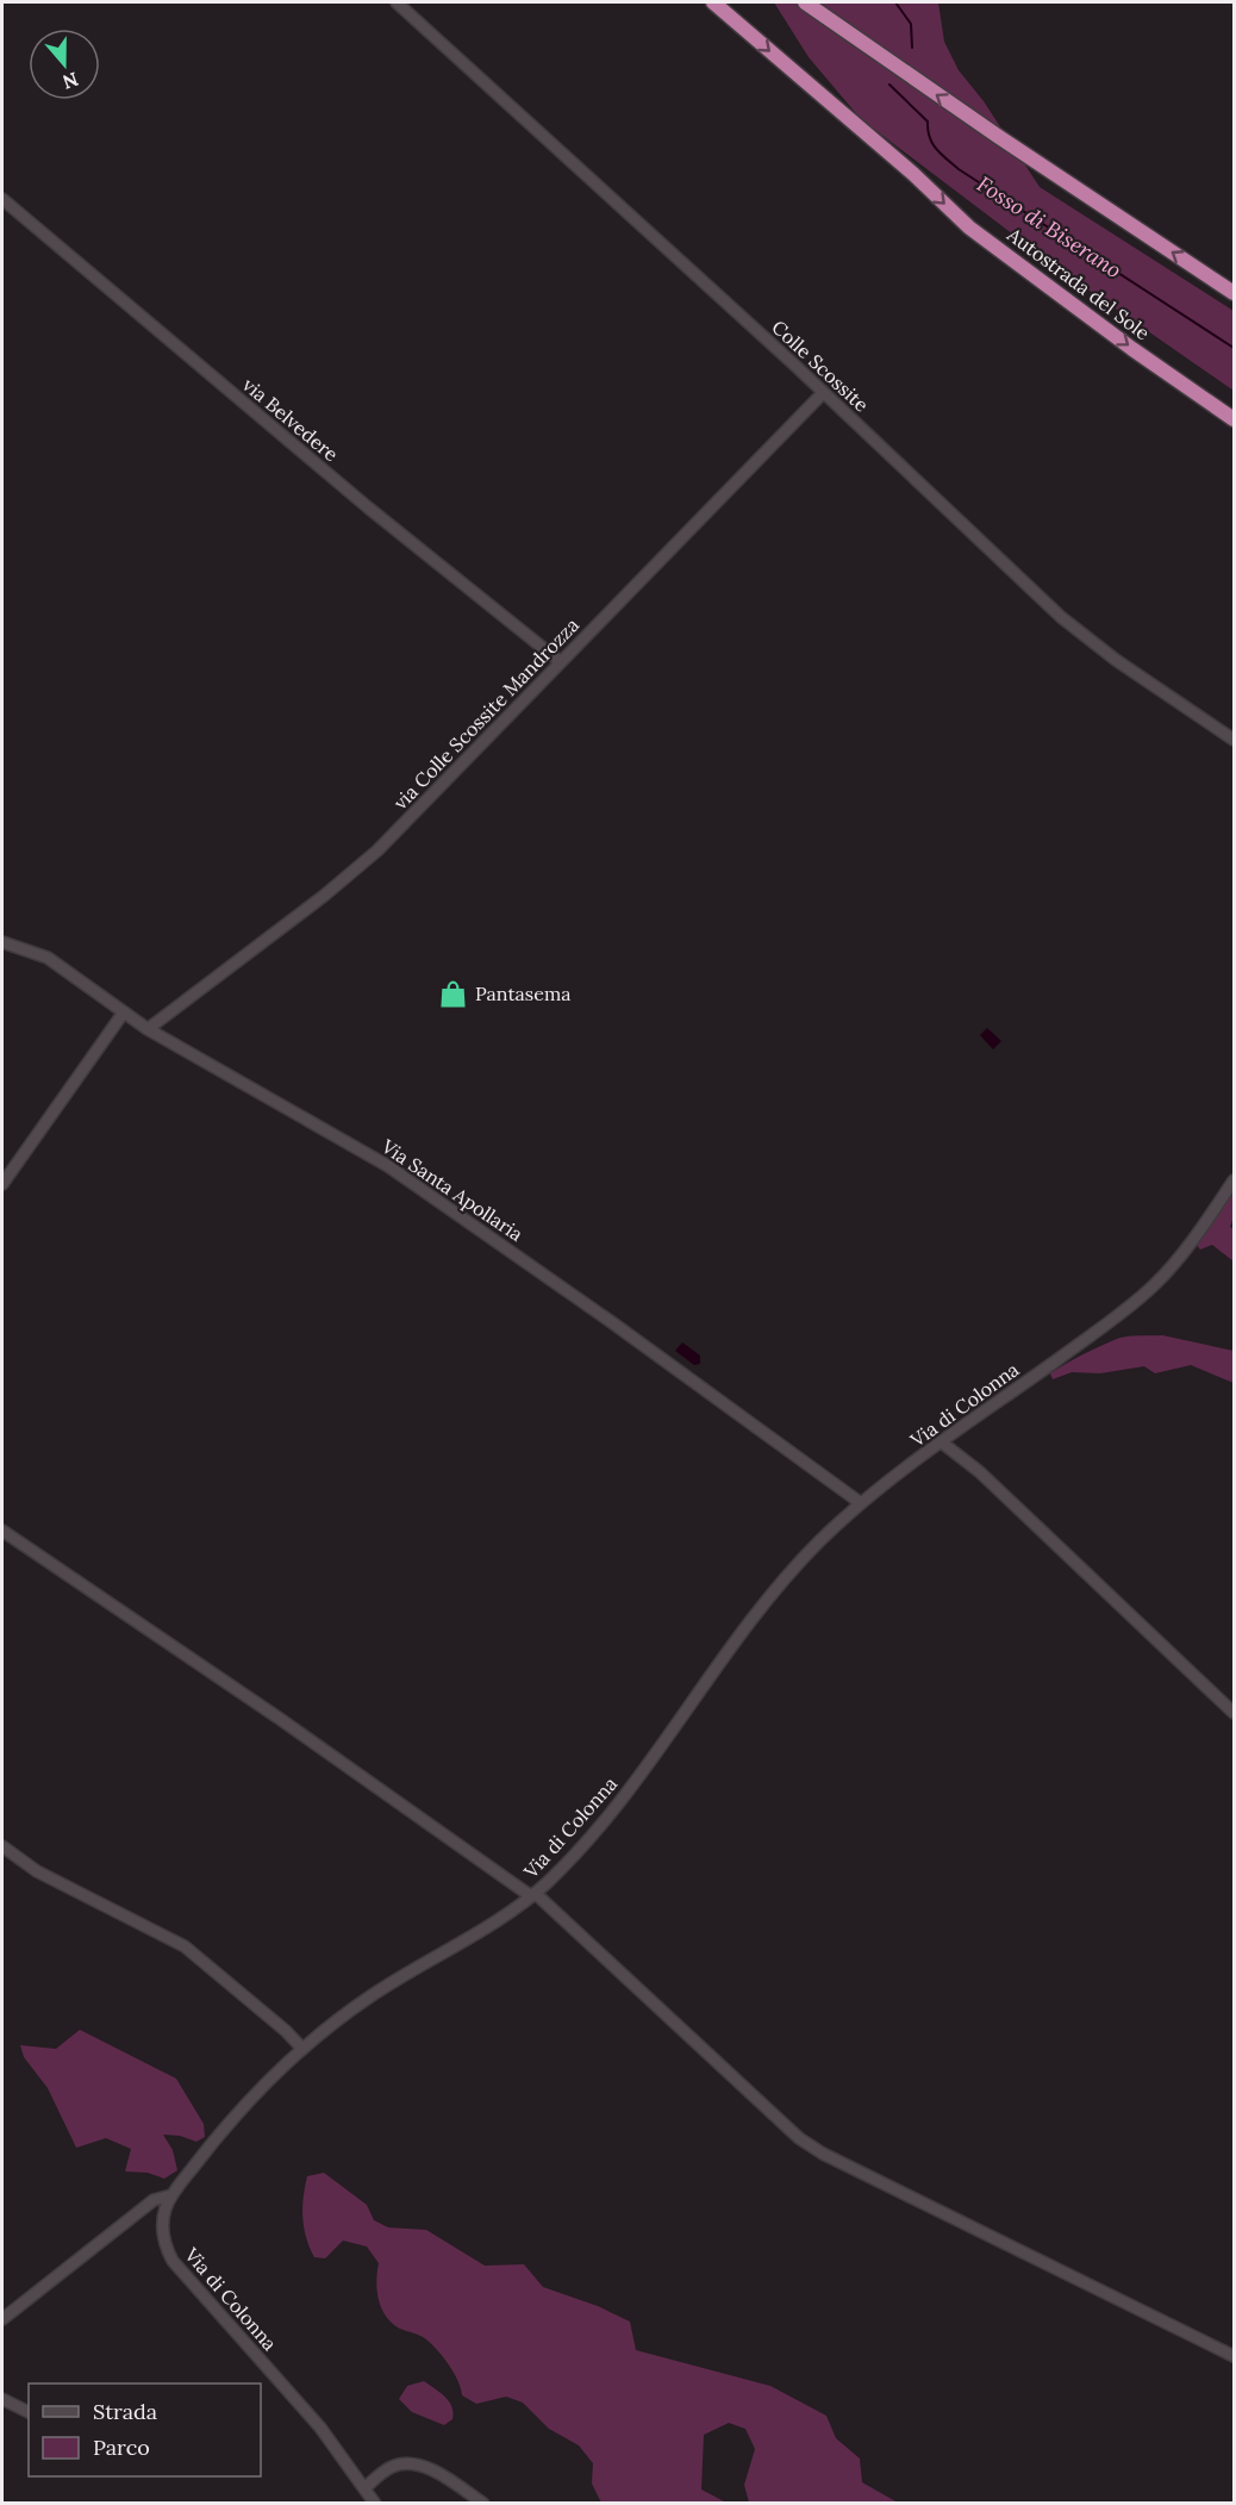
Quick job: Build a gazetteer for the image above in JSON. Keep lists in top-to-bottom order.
{
  "streets": {
    "highway": ["Autostrada del Sole"],
    "street": [
      "Colle Scossite",
      "via Belvedere",
      "via Colle Scossite Mandrozza",
      "Via Santa Apollaria",
      "Via di Colonna"
    ]
  },
  "crossings": [
    ["Colle Scossite", "via Colle Scossite Mandrozza"],
    ["via Belvedere", "via Colle Scossite Mandrozza"],
    ["via Colle Scossite Mandrozza", "Via Santa Apollaria"],
    ["Via Santa Apollaria", "Via di Colonna"]
  ],
  "water": ["Fosso di Biserano"],
  "places": {
    "shop": ["Pantasema"]
  },
  "legend": ["Strada", "Parco"],
  "north": "bottom"
}
